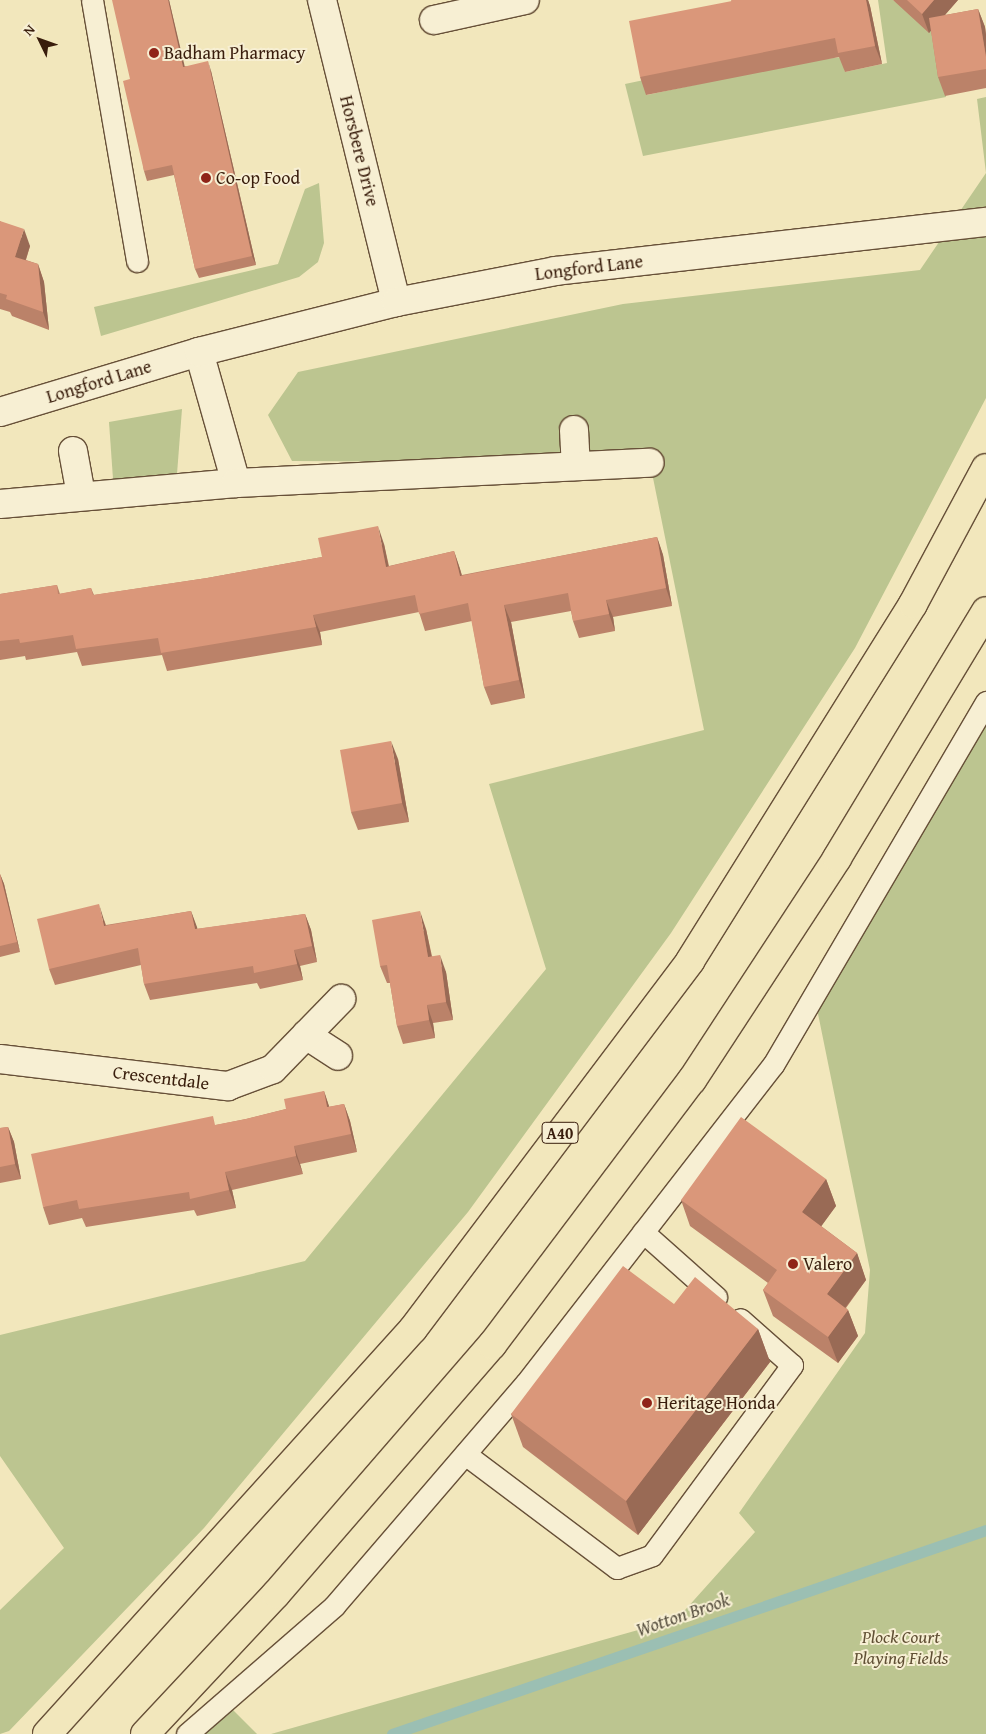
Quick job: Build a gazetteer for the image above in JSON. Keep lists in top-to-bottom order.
{
  "streets": {
    "highway": ["A40"],
    "street": ["Horsbere Drive", "Longford Lane", "Crescentdale"]
  },
  "crossings": [
    ["Horsbere Drive", "Longford Lane"]
  ],
  "water": ["Wotton Brook"],
  "parks": ["Plock Court Playing Fields"],
  "places": [
    "Badham Pharmacy",
    "Co-op Food",
    "Valero",
    "Heritage Honda"
  ],
  "north": "top left"
}
